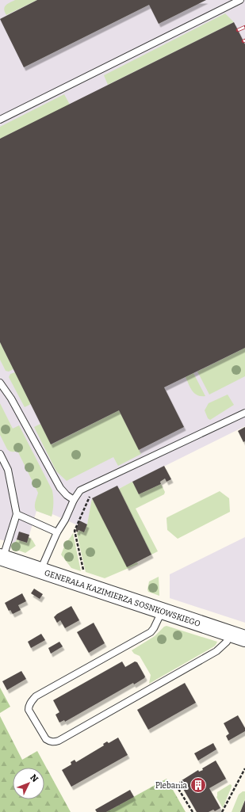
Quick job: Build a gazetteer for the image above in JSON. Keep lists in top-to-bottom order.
{
  "streets": {
    "street": ["GENERAŁA KAZIMIERZA SOSNKOWSKIEGO"]
  },
  "places": {
    "building": ["Plebania"]
  },
  "north": "top right"
}
